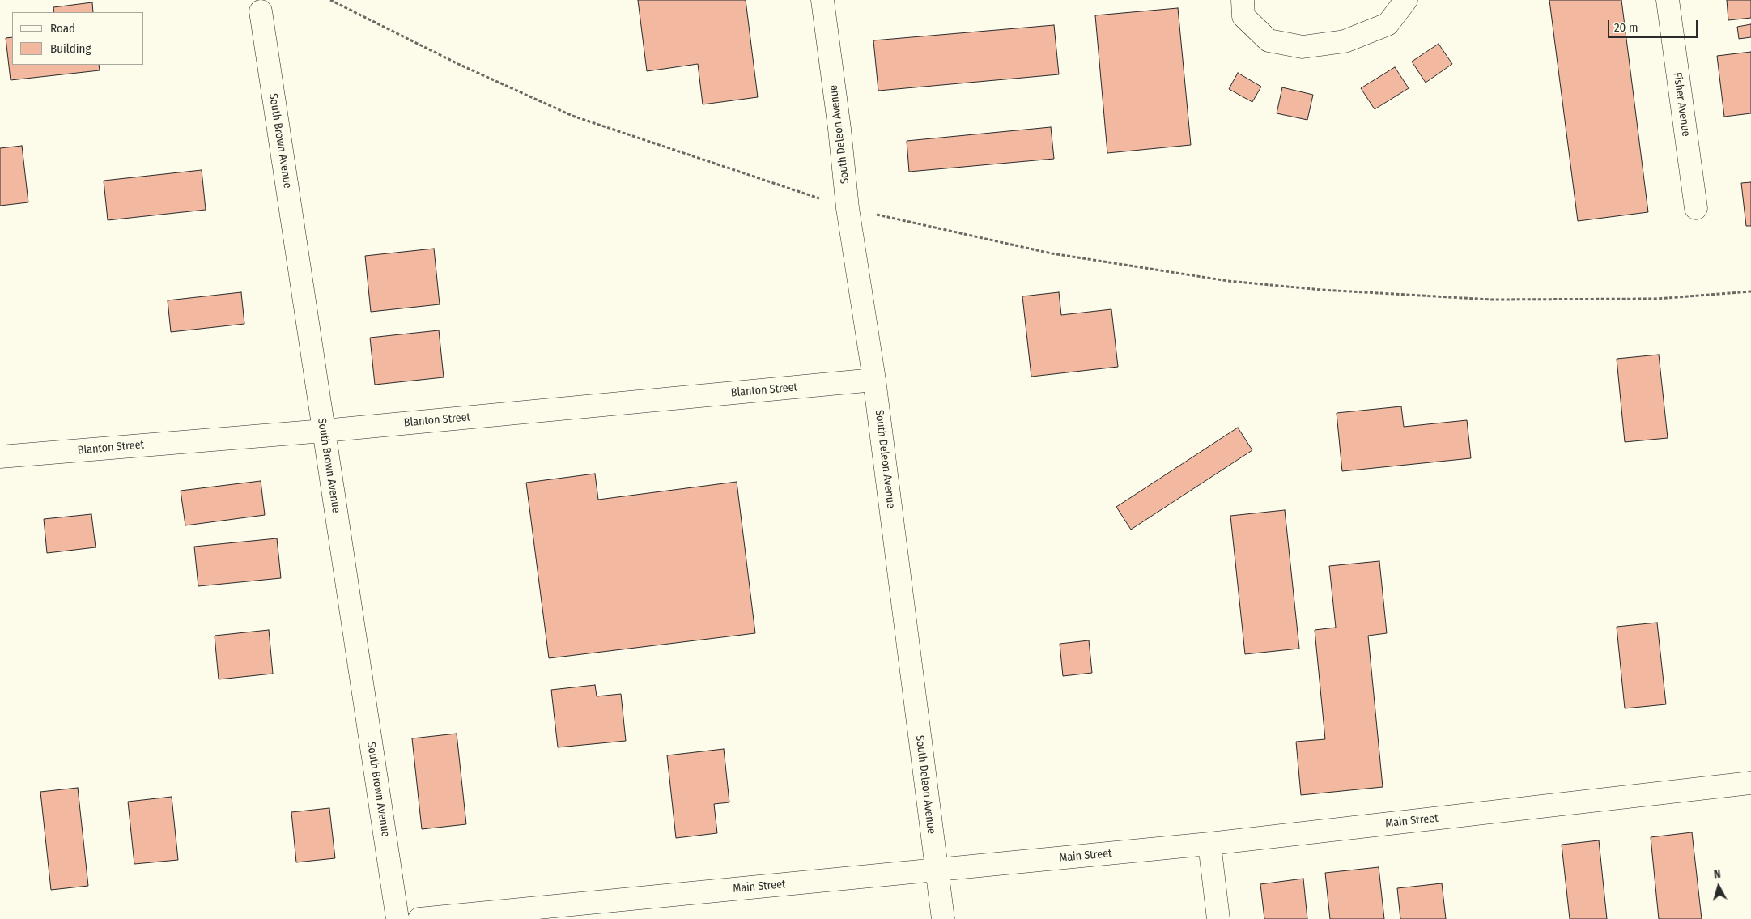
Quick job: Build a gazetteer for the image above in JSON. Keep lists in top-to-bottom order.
{
  "streets": {
    "street": [
      "Fisher Avenue",
      "South Deleon Avenue",
      "South Brown Avenue",
      "Blanton Street",
      "Main Street"
    ]
  },
  "crossings": [
    ["South Deleon Avenue", "Blanton Street"],
    ["South Deleon Avenue", "Main Street"],
    ["South Brown Avenue", "Blanton Street"]
  ],
  "legend": ["Road", "Building"],
  "scale_bar": "20 m",
  "north": "top"
}
